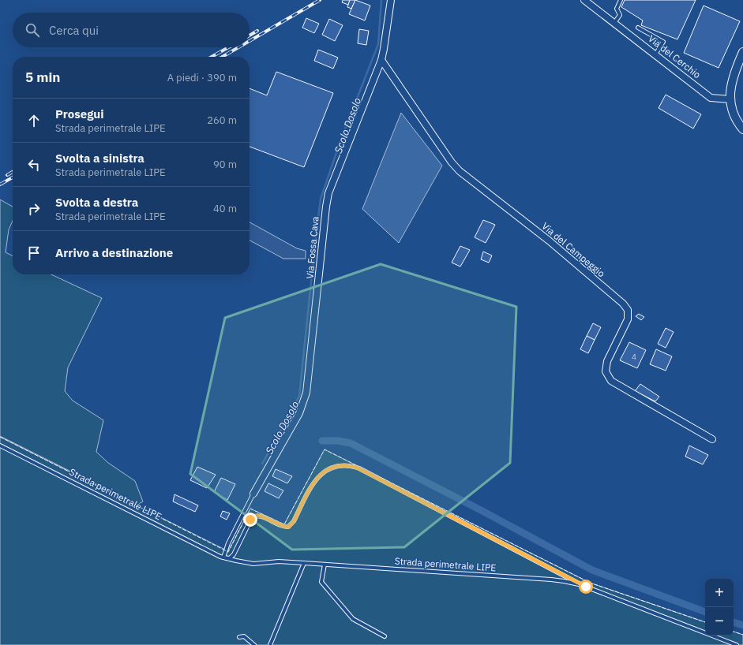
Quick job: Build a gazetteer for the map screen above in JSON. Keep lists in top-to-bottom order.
{
  "streets": {
    "street": ["Via del Cerchio", "Via Fossa Cava", "Via del Campeggio"],
    "lane": ["Strada perimetrale LIPE"]
  },
  "crossings": [
    ["Via Fossa Cava", "Via del Campeggio"]
  ],
  "water": ["Scolo Dosolo"],
  "house_numbers": ["4"],
  "page": {
    "search": "Cerca qui",
    "heading": ["5 min", "A piedi · 390 m"],
    "list": [
      ["Prosegui", "Strada perimetrale LIPE", "260 m"],
      ["Svolta a sinistra", "Strada perimetrale LIPE", "90 m"],
      ["Svolta a destra", "Strada perimetrale LIPE", "40 m"],
      "Arrivo a destinazione"
    ],
    "map_buttons": ["+", "−"]
  }
}
